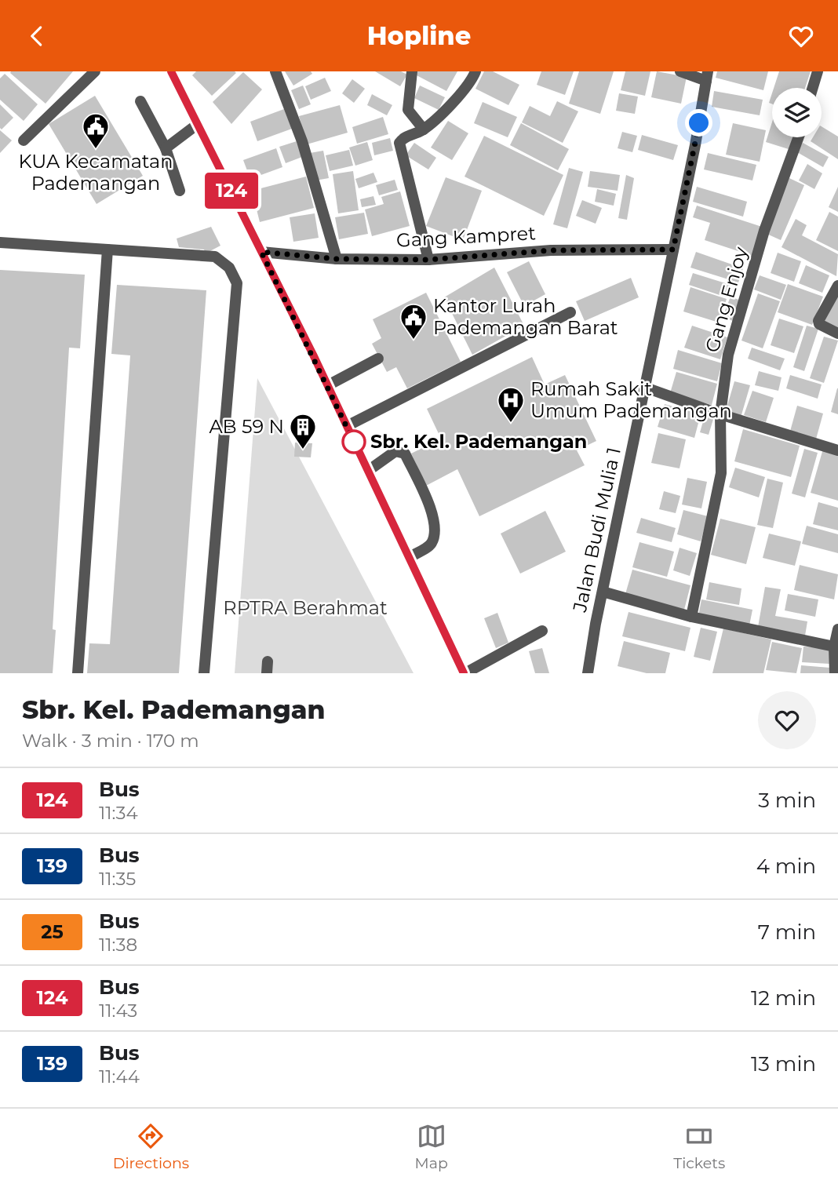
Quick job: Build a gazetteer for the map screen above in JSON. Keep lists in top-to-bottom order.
{
  "streets": {
    "street": ["Gang Kampret", "Gang Enjoy", "Jalan Budi Mulia 1"]
  },
  "crossings": [
    ["Gang Kampret", "Jalan Budi Mulia 1"]
  ],
  "parks": ["RPTRA Berahmat"],
  "places": {
    "public building": ["KUA Kecamatan Pademangan", "Kantor Lurah Pademangan Barat"],
    "hospital": ["Rumah Sakit Umum Pademangan"],
    "other": ["Sbr. Kel. Pademangan"],
    "building": ["AB 59 N"]
  },
  "lines": ["bus line 124"],
  "page": {
    "header": "Hopline",
    "on_map": "124",
    "heading": ["Sbr. Kel. Pademangan", "Walk · 3 min · 170 m"],
    "list": [
      {
        "mark": "124",
        "name": "Bus",
        "note": "11:34",
        "value": "3 min"
      },
      {
        "mark": "139",
        "name": "Bus",
        "note": "11:35",
        "value": "4 min"
      },
      {
        "mark": "25",
        "name": "Bus",
        "note": "11:38",
        "value": "7 min"
      },
      {
        "mark": "124",
        "name": "Bus",
        "note": "11:43",
        "value": "12 min"
      },
      {
        "mark": "139",
        "name": "Bus",
        "note": "11:44",
        "value": "13 min"
      }
    ],
    "tabs": ["Directions", "Map", "Tickets"]
  }
}
